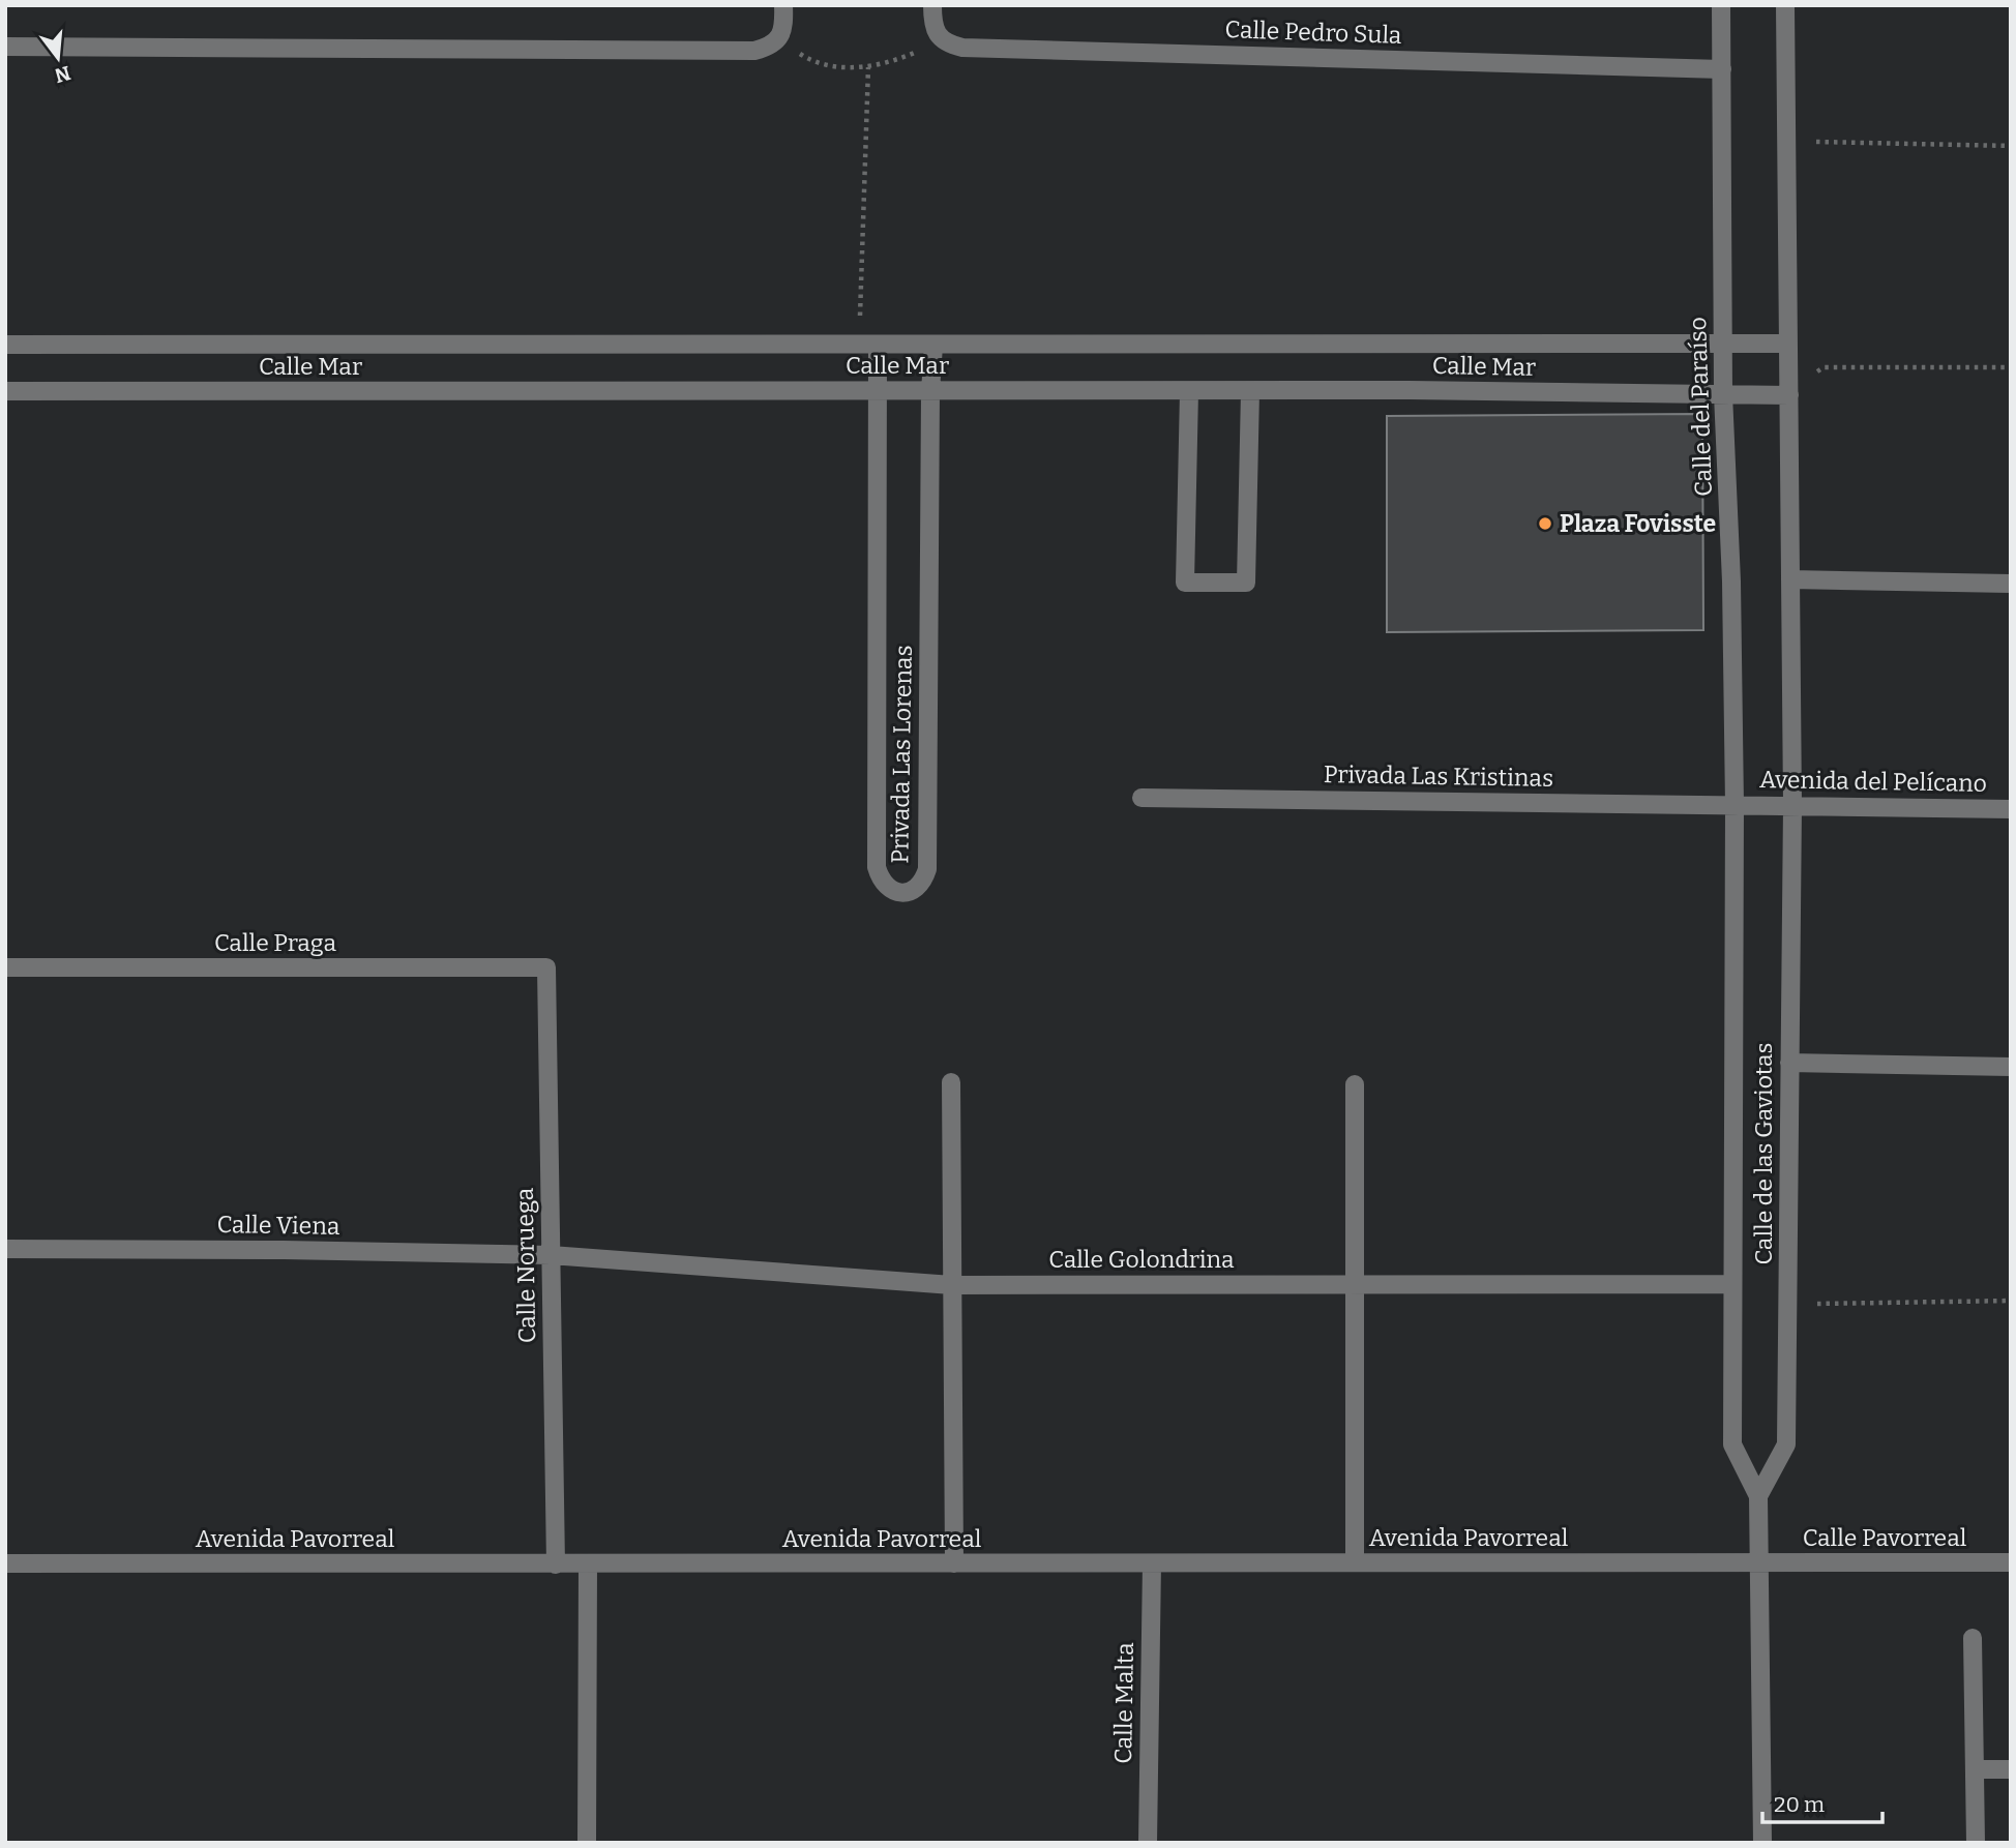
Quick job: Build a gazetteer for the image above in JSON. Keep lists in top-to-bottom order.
{
  "streets": {
    "street": [
      "Calle Pedro Sula",
      "Calle Mar",
      "Calle del Paraíso",
      "Privada Las Lorenas",
      "Privada Las Kristinas",
      "Avenida del Pelícano",
      "Calle Praga",
      "Calle de las Gaviotas",
      "Calle Viena",
      "Calle Golondrina",
      "Calle Noruega",
      "Avenida Pavorreal",
      "Calle Pavorreal",
      "Calle Malta"
    ]
  },
  "crossings": [
    ["Calle Pedro Sula", "Calle del Paraíso"],
    ["Calle Mar", "Calle del Paraíso"],
    ["Calle Mar", "Privada Las Lorenas"],
    ["Calle del Paraíso", "Privada Las Kristinas"],
    ["Calle del Paraíso", "Avenida del Pelícano"],
    ["Calle del Paraíso", "Calle de las Gaviotas"],
    ["Privada Las Kristinas", "Avenida del Pelícano"],
    ["Privada Las Kristinas", "Calle de las Gaviotas"],
    ["Avenida del Pelícano", "Calle de las Gaviotas"],
    ["Calle Praga", "Calle Noruega"],
    ["Calle de las Gaviotas", "Calle Golondrina"],
    ["Calle de las Gaviotas", "Avenida Pavorreal"],
    ["Calle de las Gaviotas", "Calle Pavorreal"],
    ["Calle Viena", "Calle Golondrina"],
    ["Calle Viena", "Calle Noruega"],
    ["Calle Golondrina", "Calle Noruega"],
    ["Calle Noruega", "Avenida Pavorreal"],
    ["Avenida Pavorreal", "Calle Pavorreal"],
    ["Avenida Pavorreal", "Calle Malta"]
  ],
  "places": ["Plaza Fovisste"],
  "scale_bar": "20 m",
  "north": "bottom"
}
